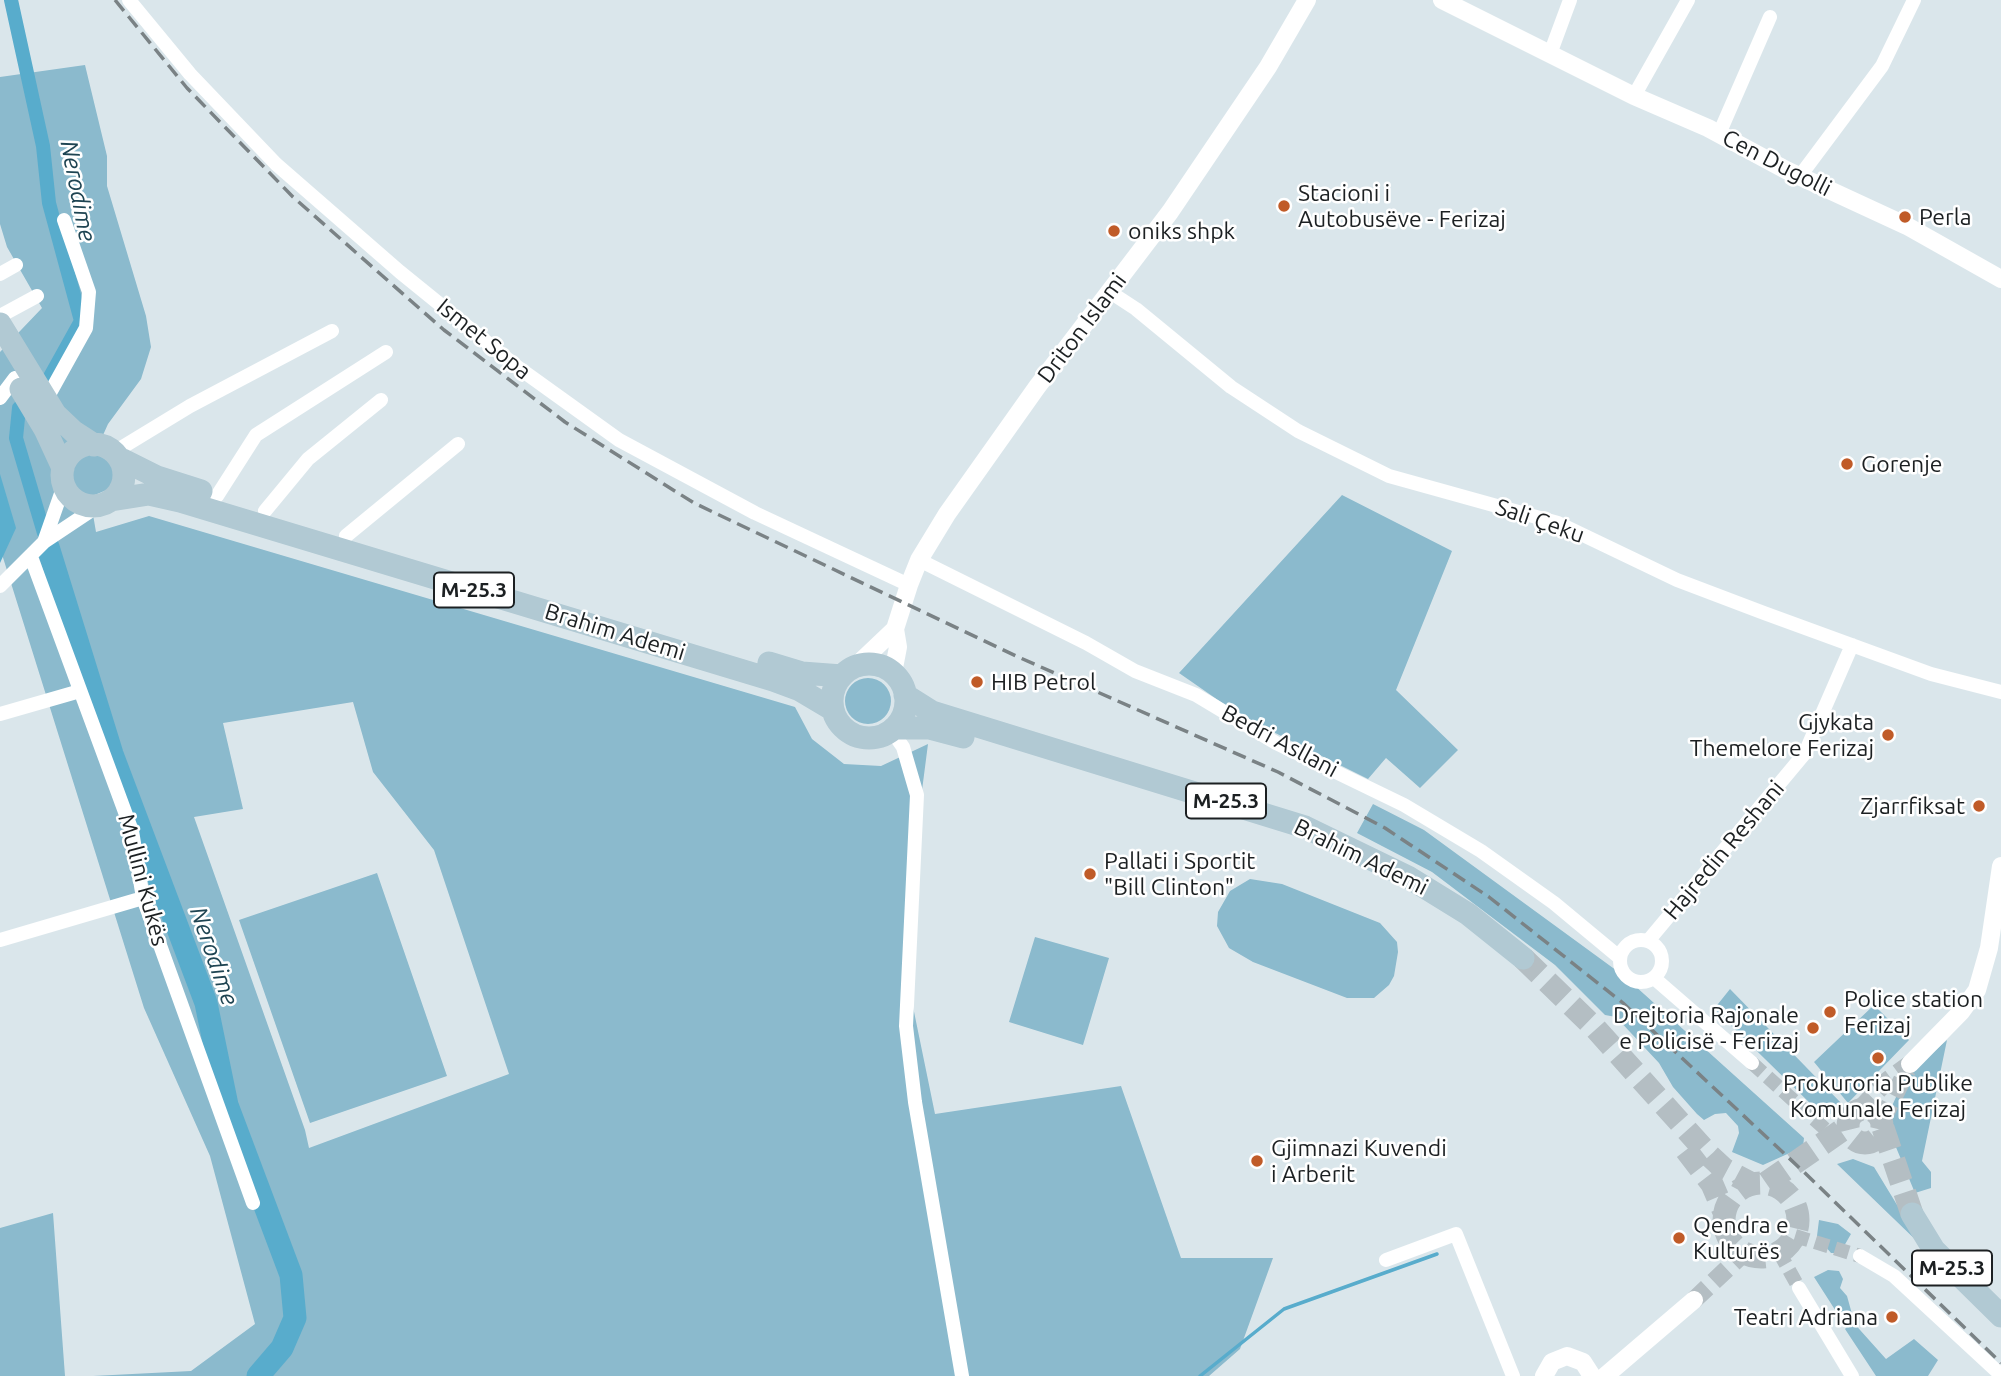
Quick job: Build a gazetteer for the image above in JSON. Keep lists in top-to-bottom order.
{
  "streets": {
    "main road": ["M-25.3", "Brahim Ademi"],
    "street": [
      "Cen Dugolli",
      "Driton Islami",
      "Ismet Sopa",
      "Sali Çeku",
      "Bedri Asllani",
      "Hajredin Reshani",
      "Mullini Kukës"
    ]
  },
  "crossings": [
    ["Driton Islami", "Ismet Sopa"],
    ["Driton Islami", "Sali Çeku"],
    ["Driton Islami", "Brahim Ademi"],
    ["Driton Islami", "Bedri Asllani"],
    ["Sali Çeku", "Hajredin Reshani"],
    ["Bedri Asllani", "Hajredin Reshani"]
  ],
  "water": ["Nerodime"],
  "places": [
    "Stacioni i Autobusëve - Ferizaj",
    "Perla",
    "oniks shpk",
    "Gorenje",
    "HIB Petrol",
    "Gjykata Themelore Ferizaj",
    "Zjarrfiksat",
    "Pallati i Sportit \"Bill Clinton\"",
    "Police station Ferizaj",
    "Drejtoria Rajonale e Policisë - Ferizaj",
    "Prokuroria Publike Komunale Ferizaj",
    "Gjimnazi Kuvendi i Arberit",
    "Qendra e Kulturës",
    "Teatri Adriana"
  ]
}
